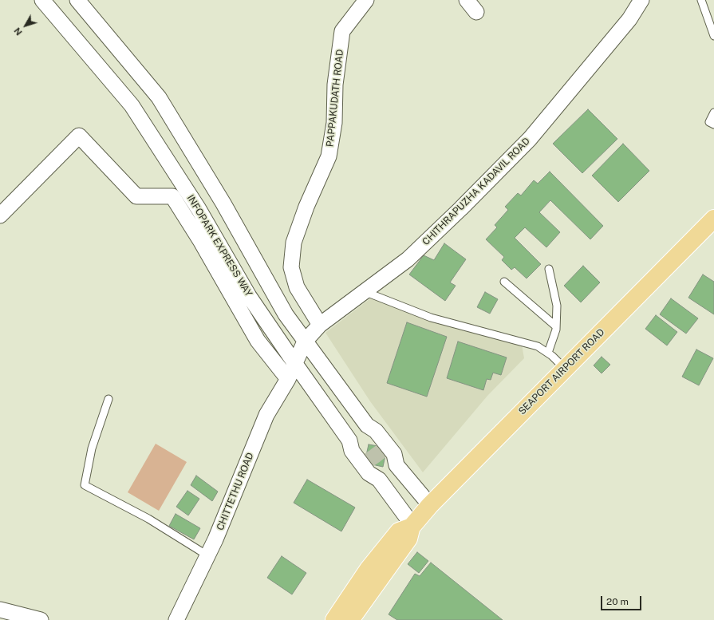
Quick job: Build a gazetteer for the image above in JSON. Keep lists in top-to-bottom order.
{
  "streets": {
    "main road": ["SEAPORT AIRPORT ROAD"],
    "street": [
      "PAPPAKUDATH ROAD",
      "CHITHRAPUZHA KADAVIL ROAD",
      "INFOPARK EXPRESS WAY",
      "CHITTETHU ROAD"
    ]
  },
  "crossings": [
    ["PAPPAKUDATH ROAD", "CHITHRAPUZHA KADAVIL ROAD"],
    ["CHITHRAPUZHA KADAVIL ROAD", "INFOPARK EXPRESS WAY"],
    ["CHITHRAPUZHA KADAVIL ROAD", "CHITTETHU ROAD"],
    ["INFOPARK EXPRESS WAY", "SEAPORT AIRPORT ROAD"],
    ["INFOPARK EXPRESS WAY", "CHITTETHU ROAD"]
  ],
  "scale_bar": "20 m",
  "north": "bottom left"
}
